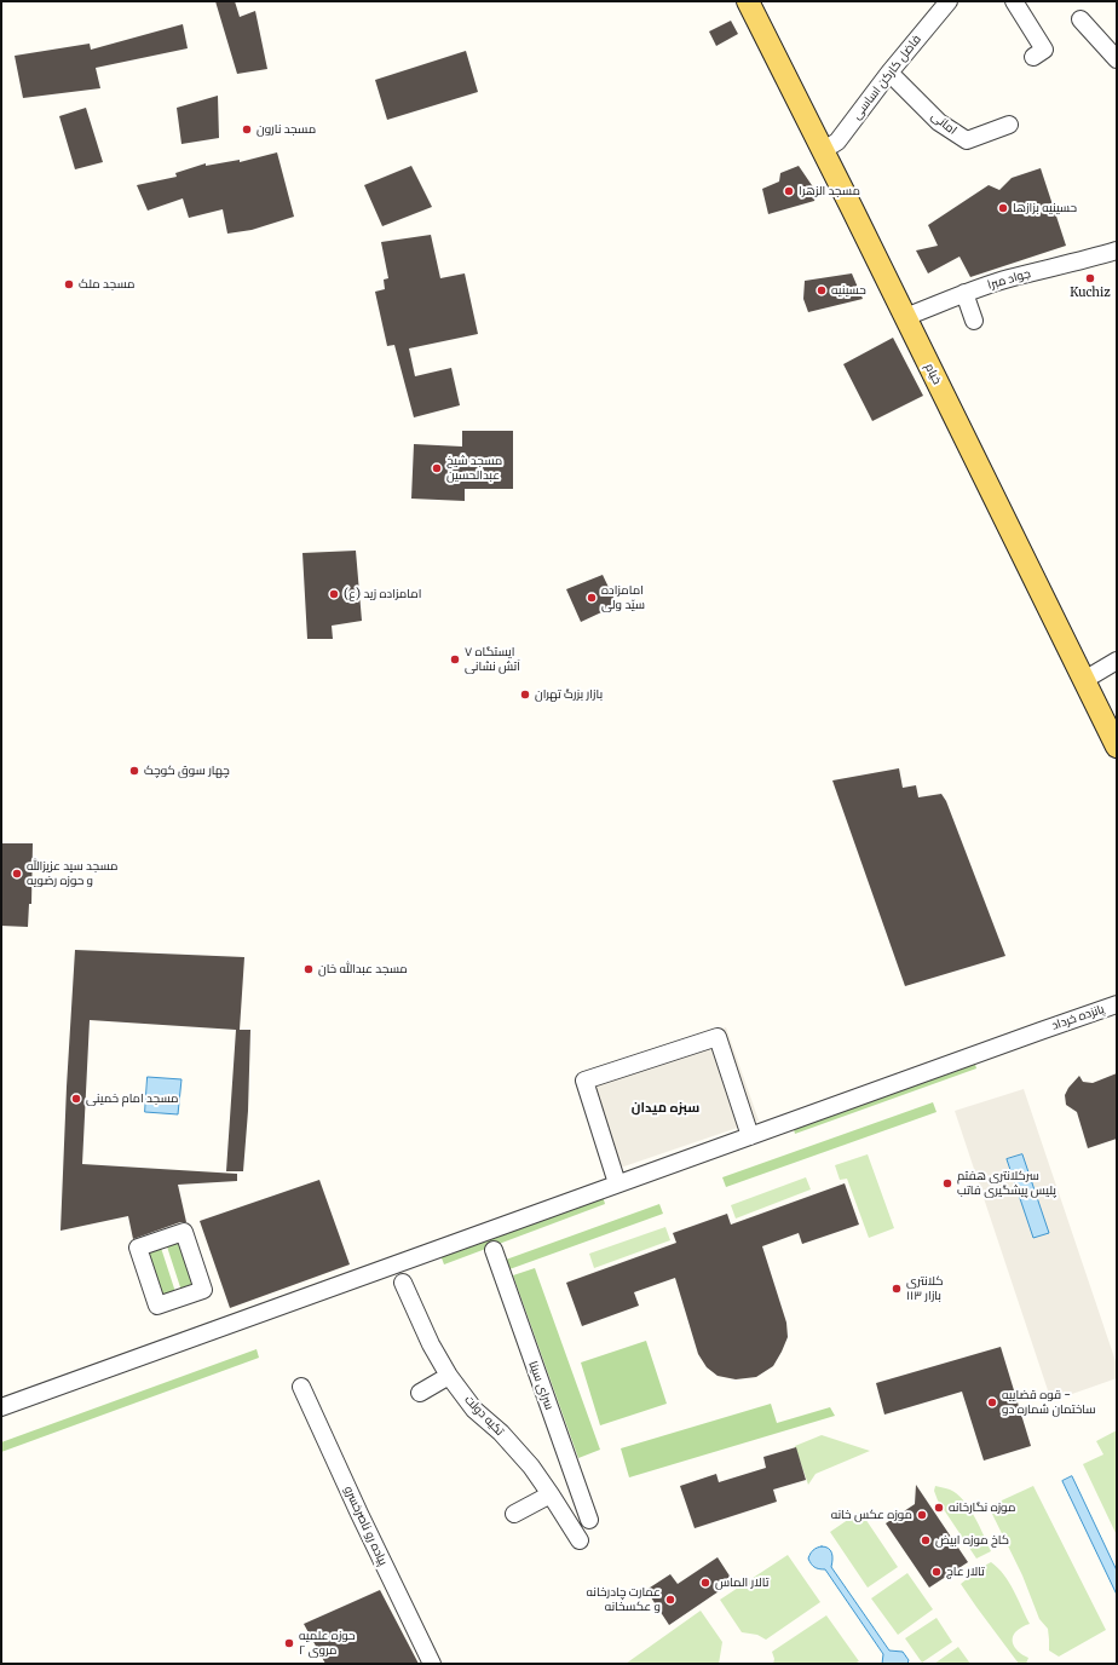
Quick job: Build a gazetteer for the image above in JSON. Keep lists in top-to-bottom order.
{
  "streets": {
    "main road": ["خیام"],
    "street": [
      "فاضل کارکن اساسی",
      "امانی",
      "جواد مبرا",
      "پانزده خرداد",
      "سرای سینا",
      "تکیه دولت",
      "پیاده رو ناصرخسرو"
    ]
  },
  "crossings": [
    ["فاضل کارکن اساسی", "امانی"],
    ["فاضل کارکن اساسی", "خیام"],
    ["جواد مبرا", "خیام"]
  ],
  "districts": ["سبزه میدان"],
  "places": [
    "مسجد نارون",
    "مسجد الزهرا",
    "حسینیه بزازها",
    "Kuchiz",
    "مسجد ملک",
    "حسینیه",
    "مسجد شیخ عبدالحسین",
    "امامزاده زید (ع)",
    "امامزاده سیّد ولی",
    "ایستگاه ۷ آتش نشانی",
    "بازار بزرگ تهران",
    "چهار سوق کوچک",
    "مسجد سید عزیزالله و حوزه رضویه",
    "مسجد عبدالله خان",
    "مسجد امام خمینی",
    "سرکلانتری هفتم پلیس پیشگیری فاتب",
    "کلانتری ۱۱۳ بازار",
    "قوه قضاییه - ساختمان شماره دو",
    "موزه نگارخانه",
    "موزه عکس خانه",
    "کاخ موزه ابیض",
    "تالار عاج",
    "تالار الماس",
    "عمارت چادرخانه و عکسخانه",
    "حوزه علمیه مروی ۲"
  ]
}
